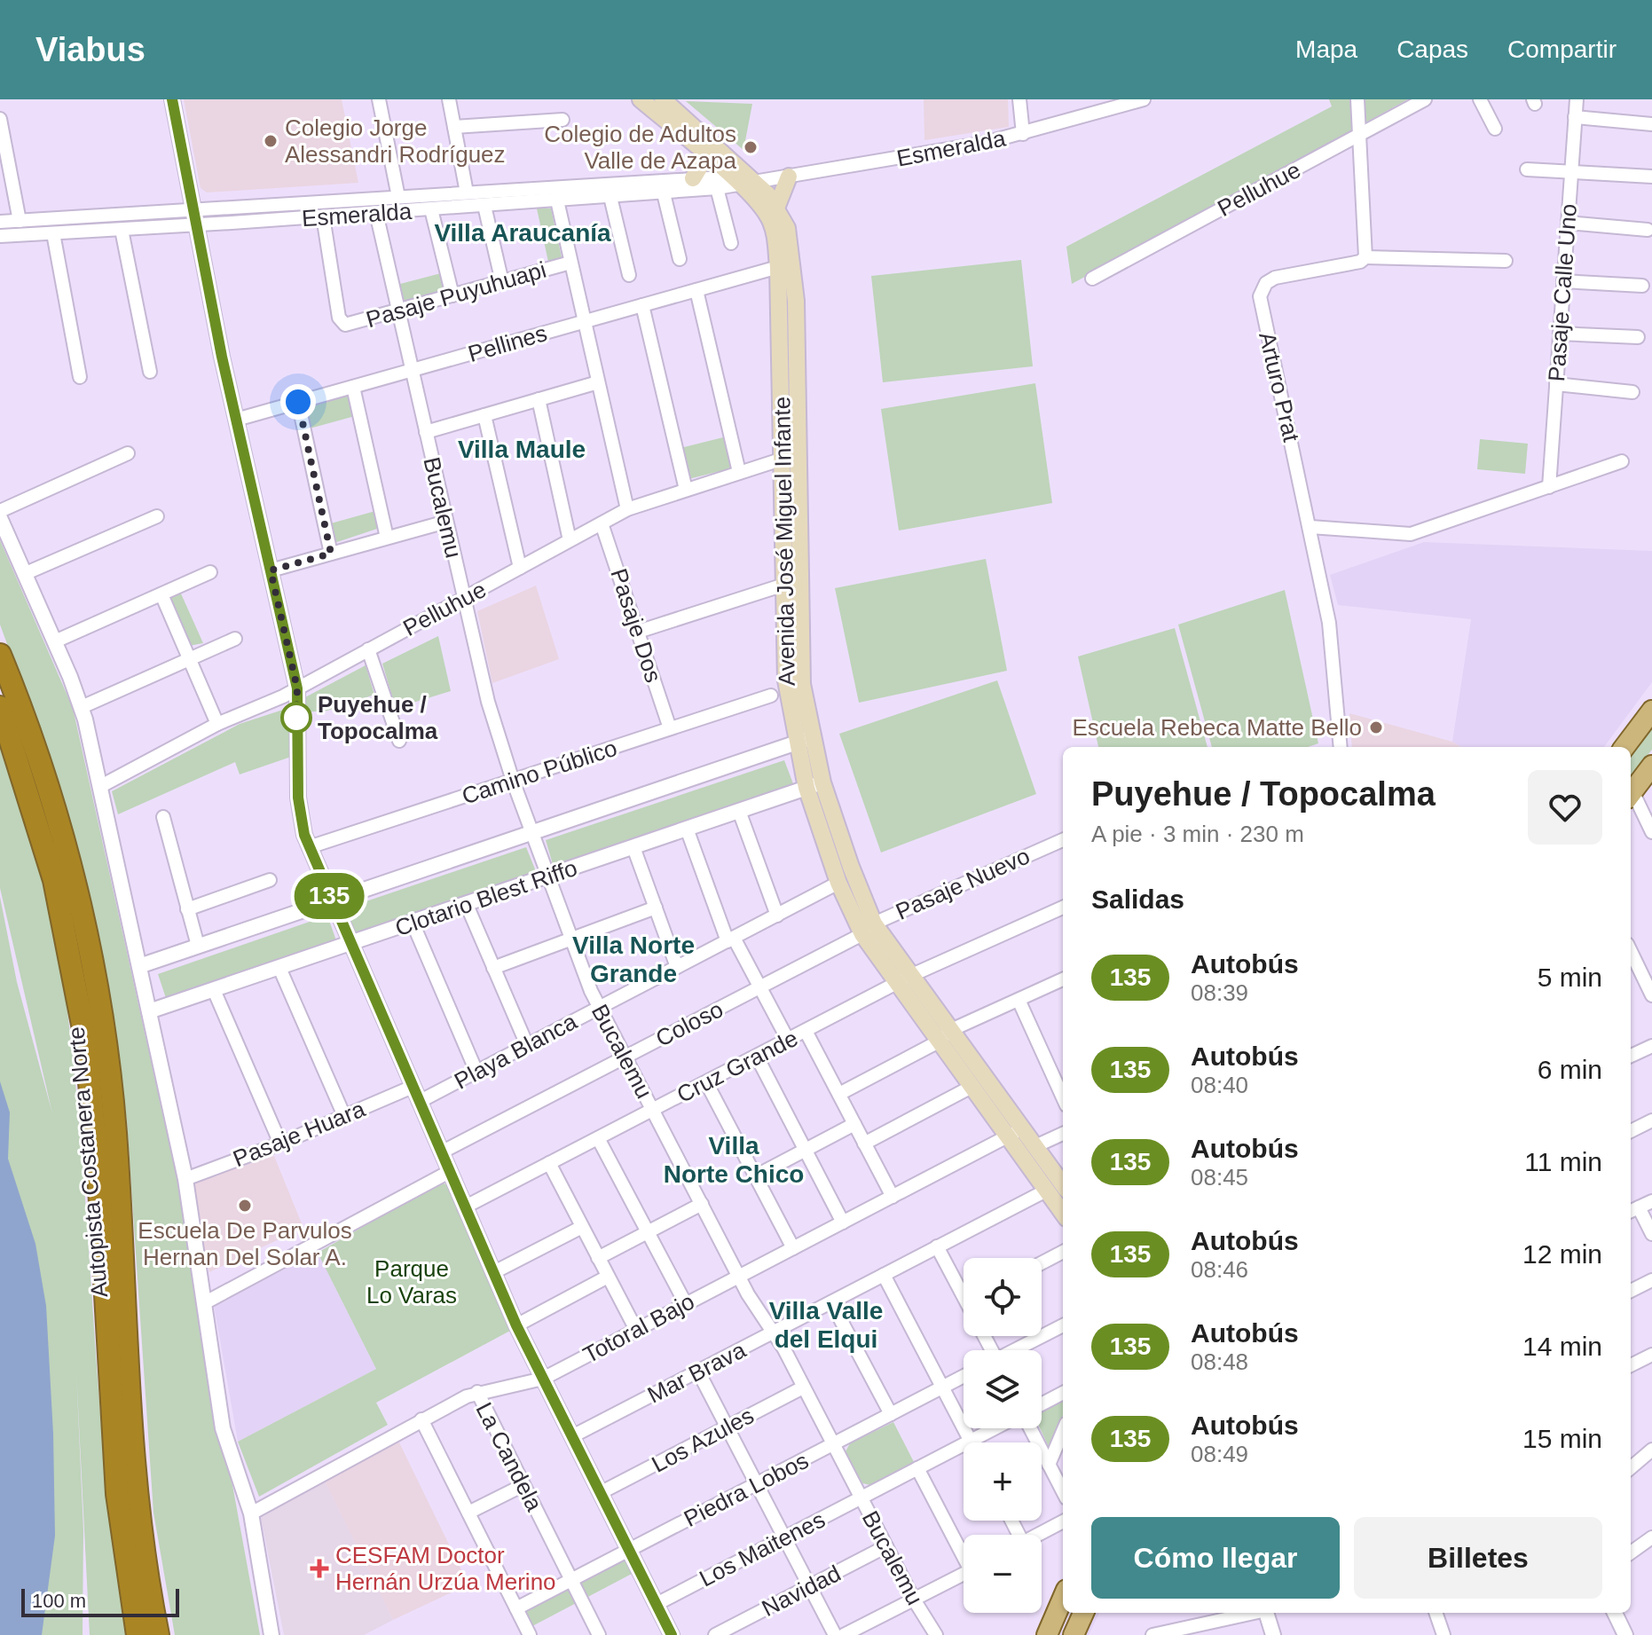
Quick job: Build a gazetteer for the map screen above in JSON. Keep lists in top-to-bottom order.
{
  "streets": {
    "highway": ["Autopista Costanera Norte"],
    "main road": ["Avenida José Miguel Infante"],
    "street": [
      "Esmeralda",
      "Pelluhue",
      "Pasaje Calle Uno",
      "Pasaje Puyuhuapi",
      "Pellines",
      "Arturo Prat",
      "Bucalemu",
      "Pasaje Dos",
      "Camino Público",
      "Pasaje Nuevo",
      "Clotario Blest Riffo",
      "Coloso",
      "Playa Blanca",
      "Cruz Grande",
      "Pasaje Huara",
      "Totoral Bajo",
      "Mar Brava",
      "Los Azules",
      "La Candela",
      "Piedra Lobos",
      "Los Maitenes",
      "Navidad"
    ]
  },
  "crossings": [
    ["Esmeralda", "Pasaje Puyuhuapi"],
    ["Esmeralda", "Bucalemu"],
    ["Esmeralda", "Avenida José Miguel Infante"],
    ["Pelluhue", "Bucalemu"],
    ["Pelluhue", "Avenida José Miguel Infante"],
    ["Pelluhue", "Pasaje Dos"],
    ["Pasaje Puyuhuapi", "Bucalemu"],
    ["Pellines", "Bucalemu"],
    ["Pellines", "Avenida José Miguel Infante"],
    ["Bucalemu", "Camino Público"],
    ["Bucalemu", "Clotario Blest Riffo"],
    ["Bucalemu", "Coloso"],
    ["Bucalemu", "Playa Blanca"],
    ["Bucalemu", "Cruz Grande"],
    ["Bucalemu", "Totoral Bajo"],
    ["Bucalemu", "Mar Brava"],
    ["Bucalemu", "Los Azules"],
    ["Bucalemu", "Piedra Lobos"],
    ["Bucalemu", "Los Maitenes"],
    ["Bucalemu", "Navidad"],
    ["Avenida José Miguel Infante", "Pasaje Nuevo"],
    ["Avenida José Miguel Infante", "Clotario Blest Riffo"],
    ["Avenida José Miguel Infante", "Coloso"],
    ["Avenida José Miguel Infante", "Playa Blanca"],
    ["Avenida José Miguel Infante", "Cruz Grande"],
    ["Avenida José Miguel Infante", "Totoral Bajo"],
    ["Avenida José Miguel Infante", "Mar Brava"],
    ["Pasaje Dos", "Camino Público"],
    ["Pasaje Nuevo", "Coloso"],
    ["Totoral Bajo", "La Candela"],
    ["La Candela", "Piedra Lobos"]
  ],
  "districts": [
    "Villa Araucanía",
    "Villa Maule",
    "Villa Norte Grande",
    "Villa Norte Chico",
    "Villa Valle del Elqui"
  ],
  "parks": ["Parque Lo Varas"],
  "places": {
    "other": [
      "Colegio Jorge Alessandri Rodríguez",
      "Colegio de Adultos Valle de Azapa",
      "Puyehue / Topocalma",
      "Escuela Rebeca Matte Bello",
      "Escuela De Parvulos Hernan Del Solar A."
    ],
    "health": ["CESFAM Doctor Hernán Urzúa Merino"]
  },
  "lines": ["bus line 135"],
  "scale_bar": "100 m",
  "page": {
    "header": "Viabus",
    "nav": ["Mapa", "Capas", "Compartir"],
    "on_map": "135",
    "heading": [
      ["Puyehue / Topocalma", "A pie · 3 min · 230 m"],
      "Salidas"
    ],
    "list": [
      {
        "mark": "135",
        "name": "Autobús",
        "note": "08:39",
        "value": "5 min"
      },
      {
        "mark": "135",
        "name": "Autobús",
        "note": "08:40",
        "value": "6 min"
      },
      {
        "mark": "135",
        "name": "Autobús",
        "note": "08:45",
        "value": "11 min"
      },
      {
        "mark": "135",
        "name": "Autobús",
        "note": "08:46",
        "value": "12 min"
      },
      {
        "mark": "135",
        "name": "Autobús",
        "note": "08:48",
        "value": "14 min"
      },
      {
        "mark": "135",
        "name": "Autobús",
        "note": "08:49",
        "value": "15 min"
      }
    ],
    "map_buttons": ["+", "−"],
    "buttons": ["Cómo llegar", "Billetes"],
    "scale": "100 m"
  }
}
